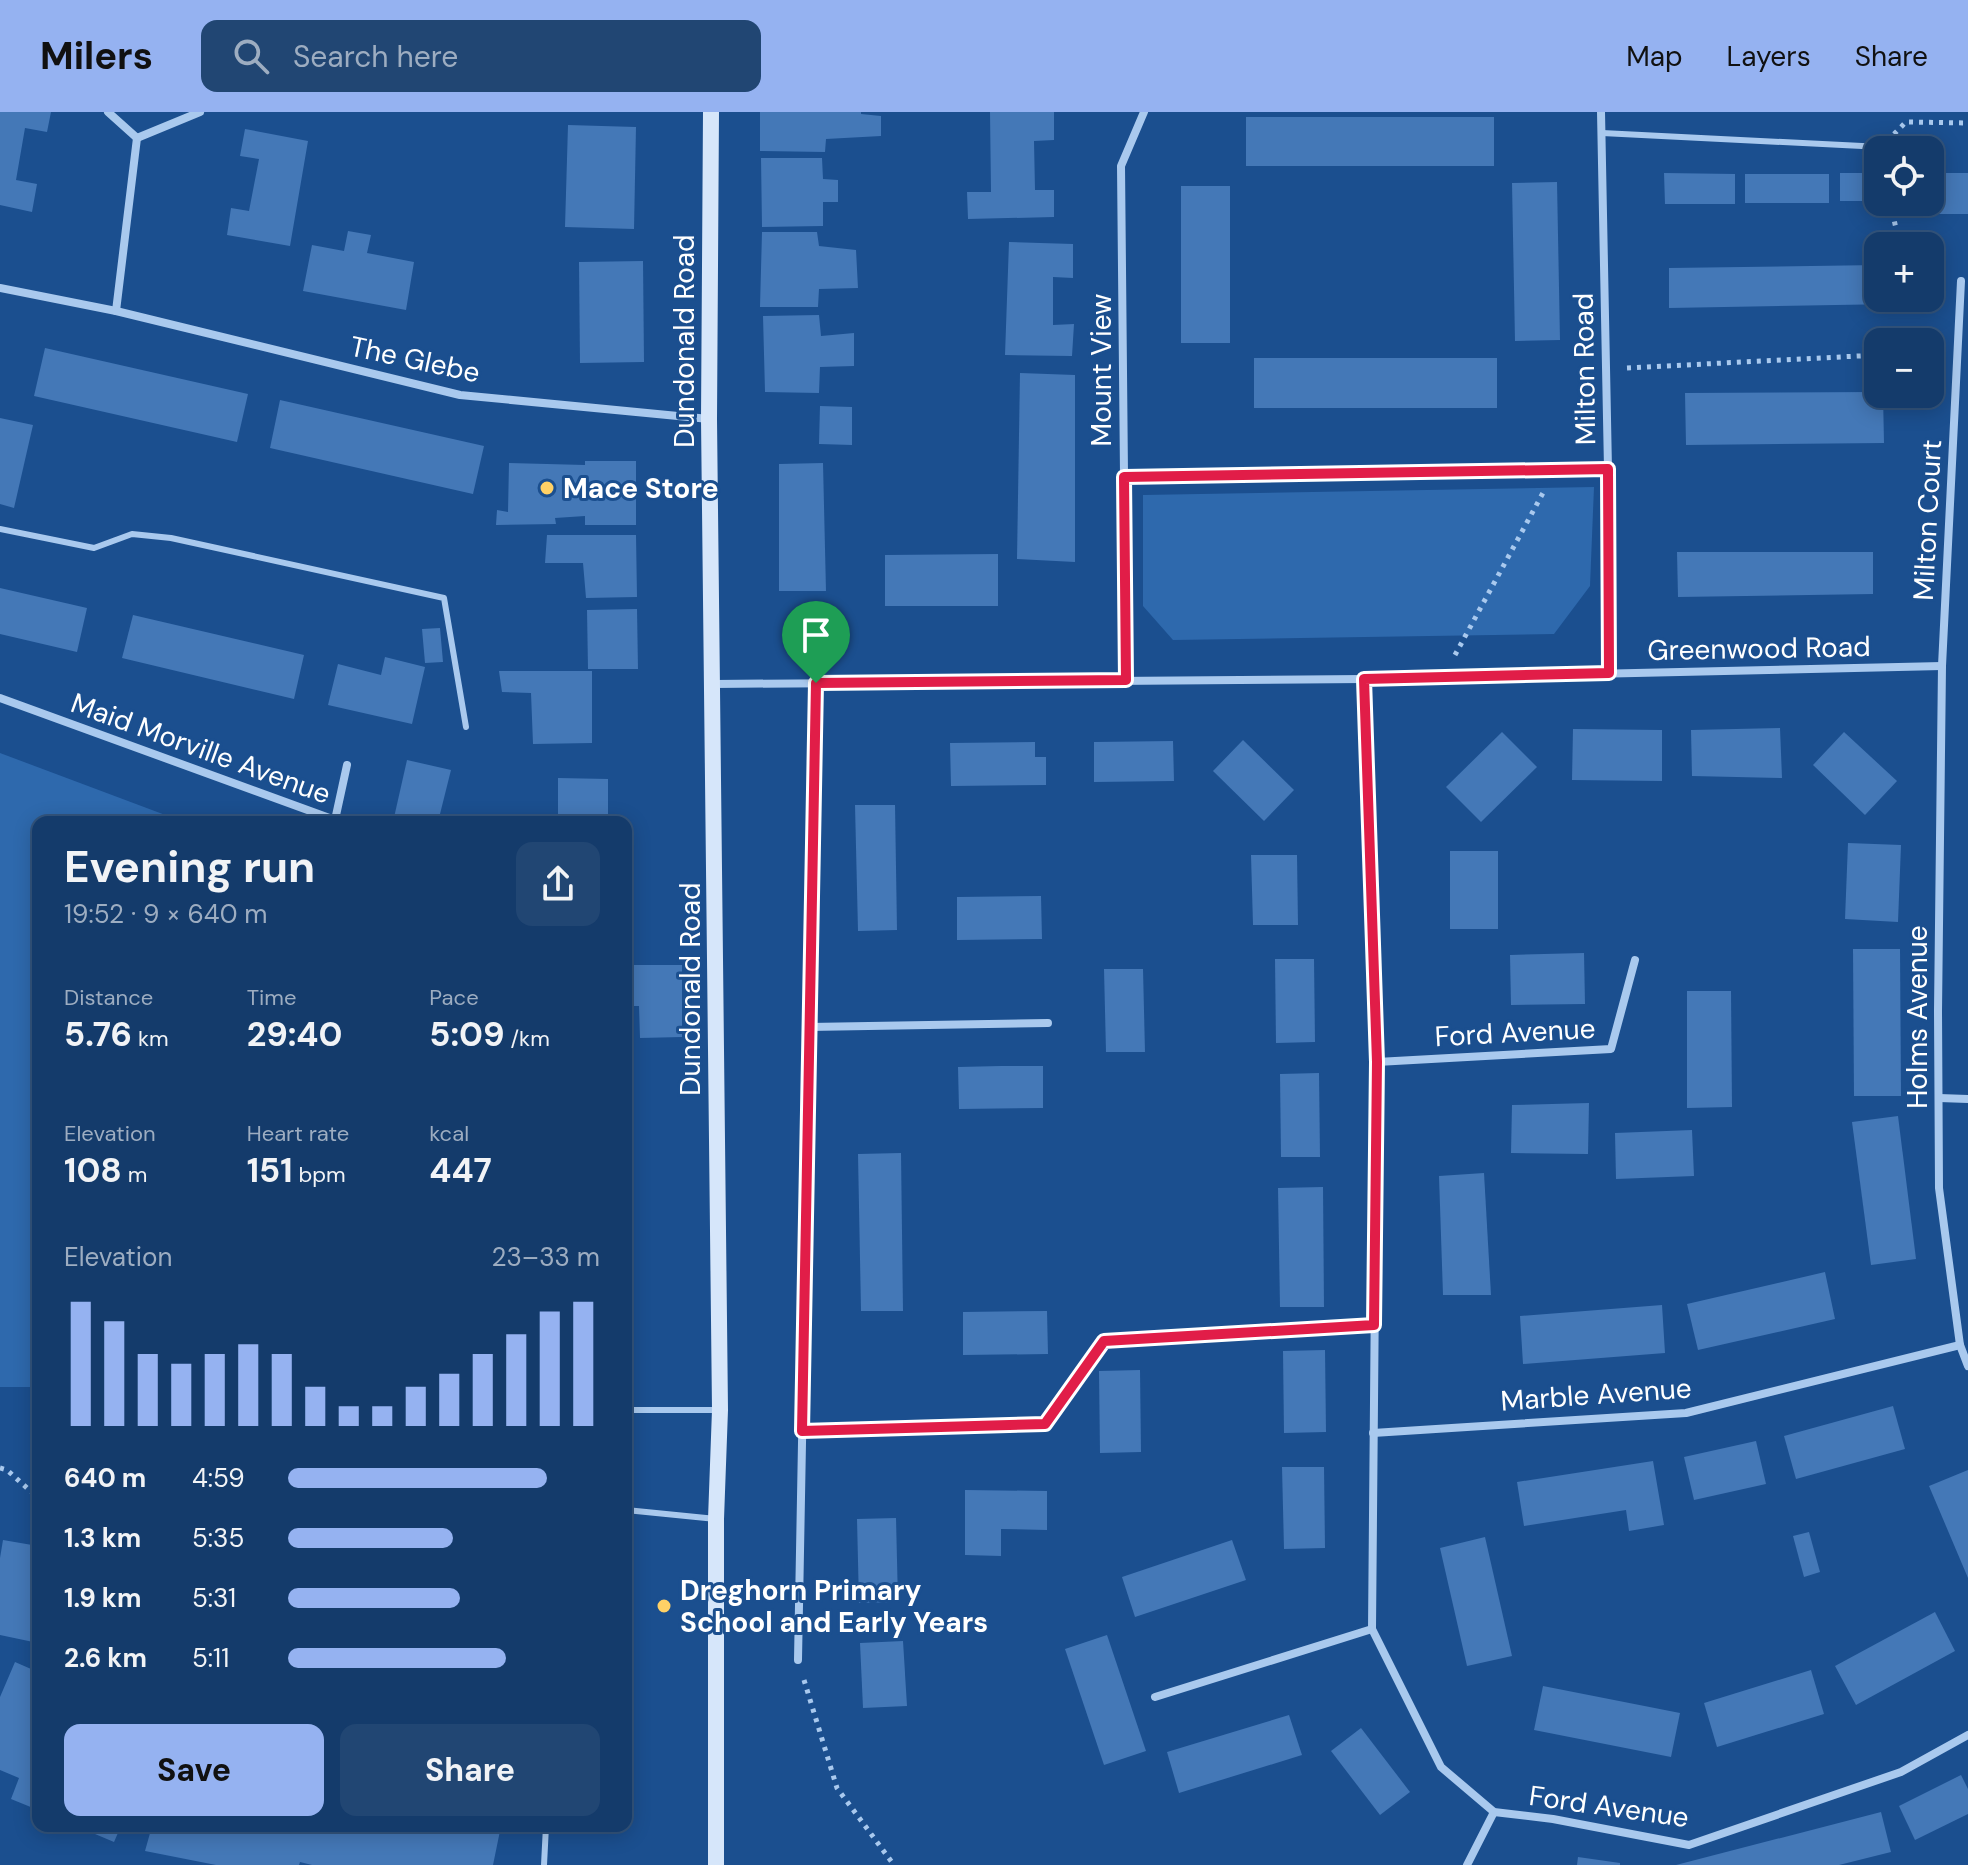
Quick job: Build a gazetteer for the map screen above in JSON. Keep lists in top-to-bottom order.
{
  "streets": {
    "main road": ["Dundonald Road"],
    "street": [
      "The Glebe",
      "Milton Road",
      "Mount View",
      "Milton Court",
      "Greenwood Road",
      "Maid Morville Avenue",
      "Holms Avenue",
      "Ford Avenue",
      "Marble Avenue"
    ]
  },
  "crossings": [
    ["Dundonald Road", "The Glebe"],
    ["Dundonald Road", "Greenwood Road"],
    ["Milton Road", "Greenwood Road"],
    ["Mount View", "Greenwood Road"],
    ["Milton Court", "Greenwood Road"],
    ["Milton Court", "Holms Avenue"],
    ["Greenwood Road", "Holms Avenue"],
    ["Greenwood Road", "Ford Avenue"],
    ["Holms Avenue", "Marble Avenue"],
    ["Ford Avenue", "Marble Avenue"]
  ],
  "places": ["Mace Store", "Dreghorn Primary School and Early Years"],
  "page": {
    "header": "Milers",
    "search": "Search here",
    "nav": ["Map", "Layers", "Share"],
    "map_buttons": ["+", "−"],
    "heading": ["Evening run", "19:52 · 9 × 640 m"],
    "stats": [
      ["Distance", "5.76 km"],
      ["Time", "29:40"],
      ["Pace", "5:09 /km"],
      ["Elevation", "108 m"],
      ["Heart rate", "151 bpm"],
      ["kcal", "447"]
    ],
    "chart": ["Elevation", "23–33 m"],
    "list": [
      {
        "name": "640 m",
        "note": "4:59"
      },
      {
        "name": "1.3 km",
        "note": "5:35"
      },
      {
        "name": "1.9 km",
        "note": "5:31"
      },
      {
        "name": "2.6 km",
        "note": "5:11"
      }
    ],
    "buttons": ["Save", "Share"]
  }
}
